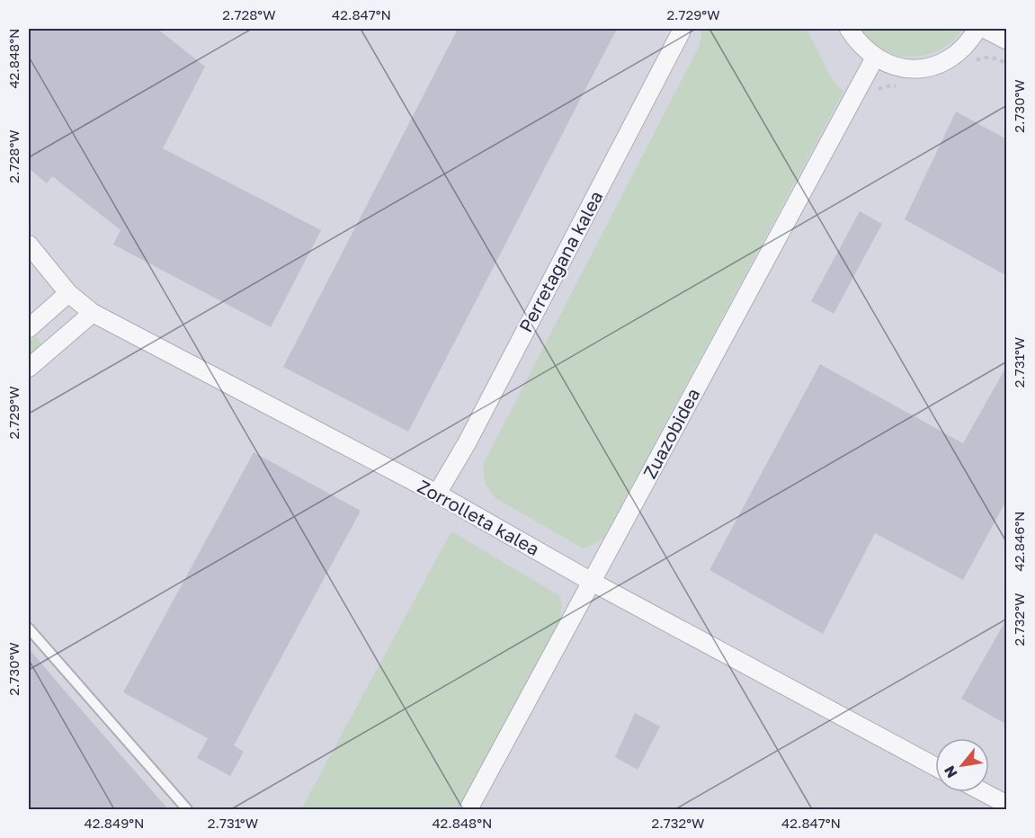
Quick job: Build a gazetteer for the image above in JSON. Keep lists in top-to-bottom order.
{
  "streets": {
    "street": ["Perretagana kalea", "Zuazobidea", "Zorrolleta kalea"]
  },
  "crossings": [
    ["Perretagana kalea", "Zorrolleta kalea"],
    ["Zuazobidea", "Zorrolleta kalea"]
  ],
  "north": "bottom left",
  "coordinates": [
    "2.728°W",
    "42.847°N",
    "2.729°W",
    "42.848°N",
    "2.730°W",
    "2.731°W",
    "42.846°N",
    "2.732°W",
    "42.849°N"
  ]
}
